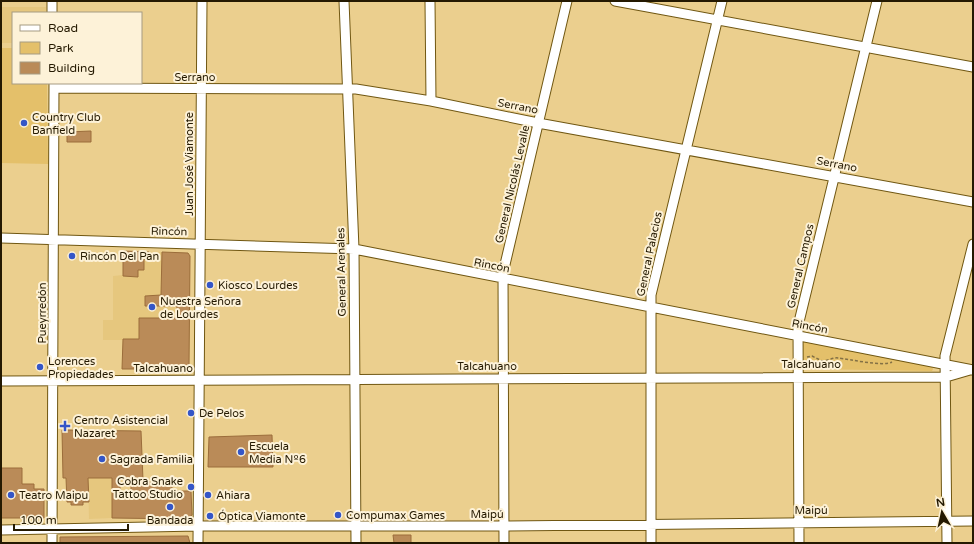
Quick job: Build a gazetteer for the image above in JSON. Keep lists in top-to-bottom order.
{
  "streets": {
    "street": [
      "Serrano",
      "Juan José Viamonte",
      "General Nicolás Levalle",
      "Rincón",
      "General Palacios",
      "General Campos",
      "General Arenales",
      "Pueyrredón",
      "Talcahuano",
      "Maipú"
    ]
  },
  "crossings": [
    ["Serrano", "Juan José Viamonte"],
    ["Serrano", "General Nicolás Levalle"],
    ["Serrano", "General Palacios"],
    ["Serrano", "General Campos"],
    ["Serrano", "General Arenales"],
    ["Serrano", "Pueyrredón"],
    ["Juan José Viamonte", "Rincón"],
    ["Juan José Viamonte", "Talcahuano"],
    ["Juan José Viamonte", "Maipú"],
    ["General Nicolás Levalle", "Rincón"],
    ["General Nicolás Levalle", "Talcahuano"],
    ["General Nicolás Levalle", "Maipú"],
    ["Rincón", "General Palacios"],
    ["Rincón", "General Campos"],
    ["Rincón", "General Arenales"],
    ["Rincón", "Pueyrredón"],
    ["Rincón", "Talcahuano"],
    ["General Palacios", "Talcahuano"],
    ["General Palacios", "Maipú"],
    ["General Campos", "Talcahuano"],
    ["General Campos", "Maipú"],
    ["General Arenales", "Talcahuano"],
    ["General Arenales", "Maipú"],
    ["Pueyrredón", "Talcahuano"],
    ["Pueyrredón", "Maipú"]
  ],
  "places": {
    "other": [
      "Country Club Banfield",
      "Rincón Del Pan",
      "Kiosco Lourdes",
      "Nuestra Señora de Lourdes",
      "Lorences Propiedades",
      "De Pelos",
      "Escuela Media Nº6",
      "Sagrada Familia",
      "Cobra Snake Tattoo Studio",
      "Teatro Maipu",
      "Ahiara",
      "Bandada",
      "Compumax Games",
      "Óptica Viamonte"
    ],
    "health": ["Centro Asistencial Nazaret"]
  },
  "legend": ["Road", "Park", "Building"],
  "scale_bar": "100 m",
  "north": "top"
}
